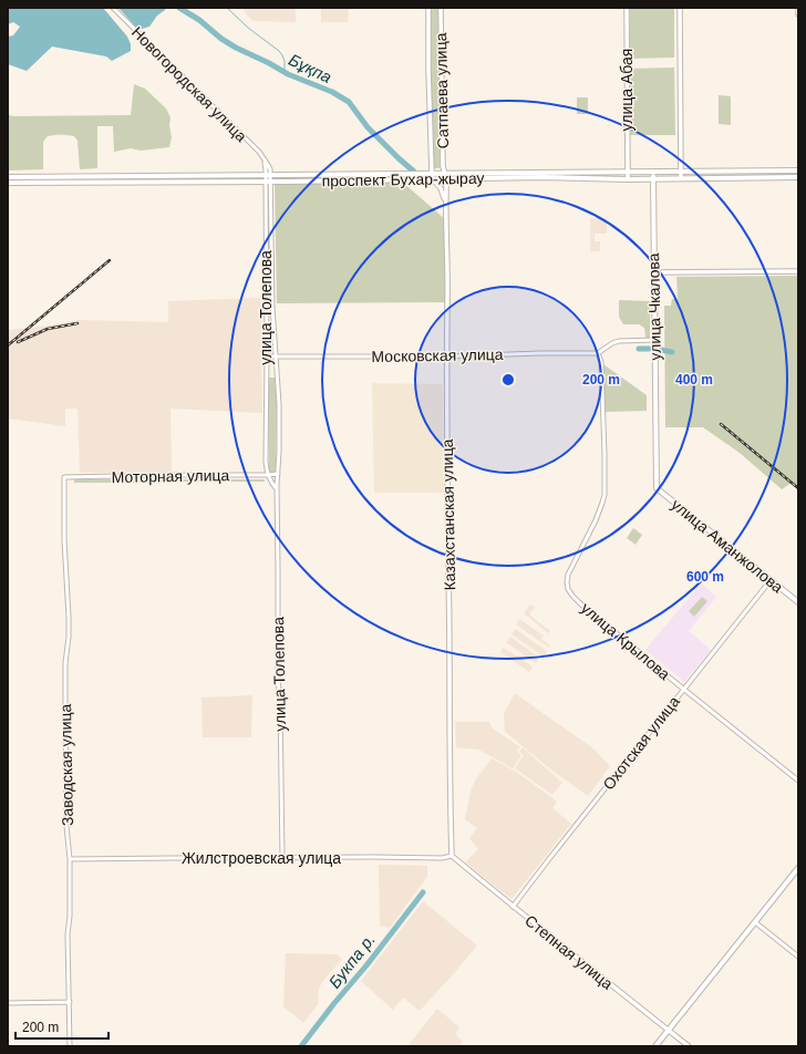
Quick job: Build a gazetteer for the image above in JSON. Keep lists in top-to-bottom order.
{
  "streets": {
    "main road": [
      "улица Абая",
      "Сатпаева улица",
      "проспект Бухар-жырау",
      "улица Чкалова",
      "Казахстанская улица",
      "улица Аманжолова",
      "Степная улица"
    ],
    "street": [
      "Новогородская улица",
      "улица Толепова",
      "Московская улица",
      "Моторная улица",
      "улица Крылова",
      "Охотская улица",
      "Заводская улица",
      "Жилстроевская улица"
    ]
  },
  "crossings": [
    ["Новогородская улица", "проспект Бухар-жырау"],
    ["Новогородская улица", "улица Толепова"],
    ["улица Абая", "проспект Бухар-жырау"],
    ["Сатпаева улица", "проспект Бухар-жырау"],
    ["Сатпаева улица", "Казахстанская улица"],
    ["проспект Бухар-жырау", "улица Чкалова"],
    ["проспект Бухар-жырау", "улица Толепова"],
    ["проспект Бухар-жырау", "Казахстанская улица"],
    ["улица Чкалова", "улица Аманжолова"],
    ["улица Толепова", "Московская улица"],
    ["улица Толепова", "Моторная улица"],
    ["улица Толепова", "Жилстроевская улица"],
    ["Московская улица", "Казахстанская улица"],
    ["Московская улица", "улица Крылова"],
    ["Моторная улица", "Заводская улица"],
    ["Казахстанская улица", "Жилстроевская улица"],
    ["Казахстанская улица", "Степная улица"],
    ["улица Аманжолова", "Охотская улица"],
    ["улица Крылова", "Охотская улица"],
    ["Охотская улица", "Степная улица"],
    ["Заводская улица", "Жилстроевская улица"],
    ["Жилстроевская улица", "Степная улица"]
  ],
  "water": ["Бұқпа", "Букпа р."],
  "scale_bar": "200 m",
  "rings": ["200 m", "400 m", "600 m"]
}
